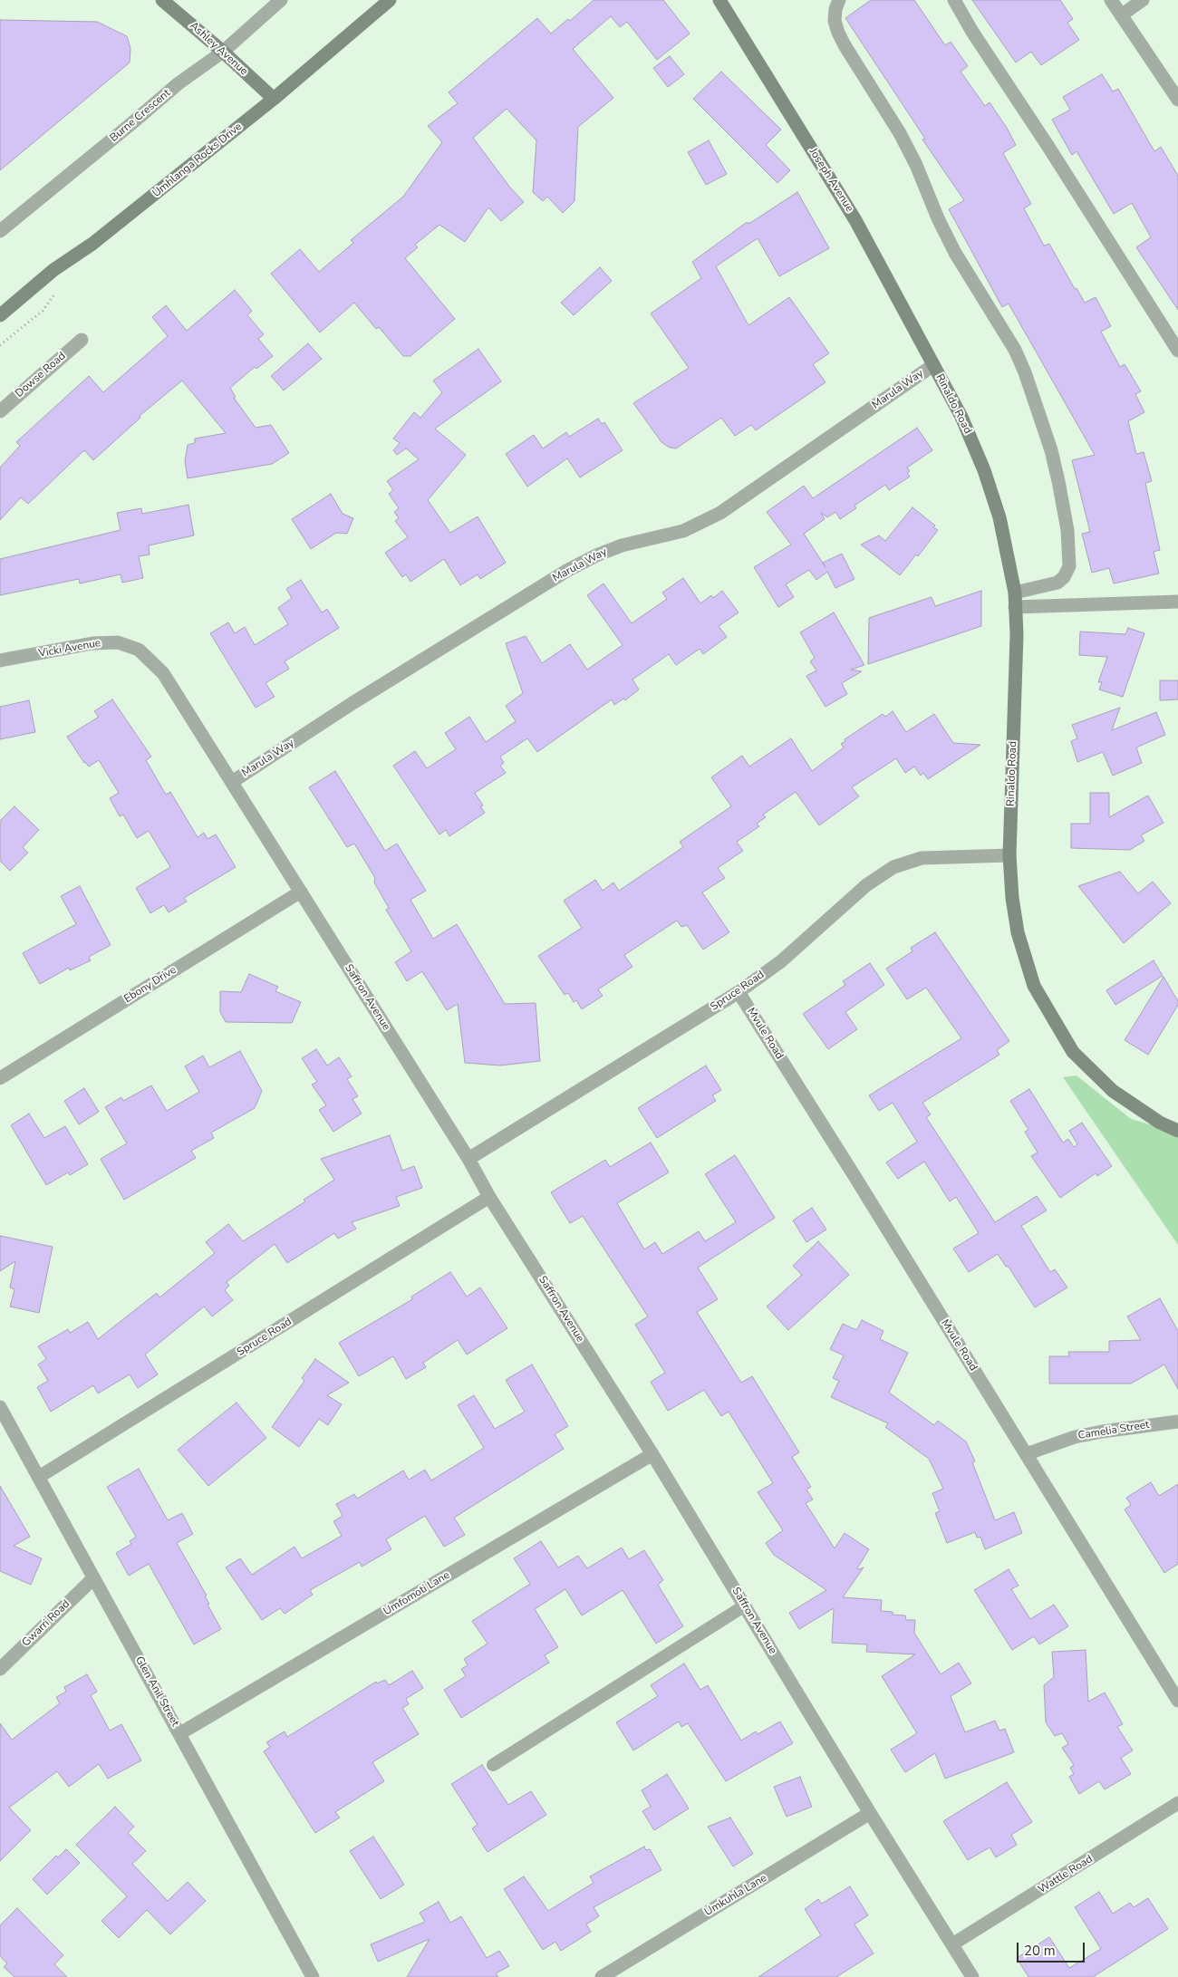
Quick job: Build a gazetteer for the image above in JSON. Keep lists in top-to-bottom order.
{
  "streets": {
    "street": [
      "Ashley Avenue",
      "Burne Crescent",
      "Umhlanga Rocks Drive",
      "Joseph Avenue",
      "Dowse Road",
      "Marula Way",
      "Rinaldo Road",
      "Vicki Avenue",
      "Ebony Drive",
      "Spruce Road",
      "Saffron Avenue",
      "Mvule Road",
      "Camelia Street",
      "Umfomoti Lane",
      "Gwarri Road",
      "Glen Anil Street",
      "Wattle Road",
      "Umkuhla Lane"
    ]
  },
  "crossings": [
    ["Ashley Avenue", "Burne Crescent"],
    ["Ashley Avenue", "Umhlanga Rocks Drive"],
    ["Joseph Avenue", "Marula Way"],
    ["Joseph Avenue", "Rinaldo Road"],
    ["Marula Way", "Rinaldo Road"],
    ["Marula Way", "Saffron Avenue"],
    ["Rinaldo Road", "Spruce Road"],
    ["Vicki Avenue", "Saffron Avenue"],
    ["Ebony Drive", "Saffron Avenue"],
    ["Spruce Road", "Saffron Avenue"],
    ["Spruce Road", "Mvule Road"],
    ["Spruce Road", "Glen Anil Street"],
    ["Saffron Avenue", "Umfomoti Lane"],
    ["Saffron Avenue", "Wattle Road"],
    ["Saffron Avenue", "Umkuhla Lane"],
    ["Mvule Road", "Camelia Street"],
    ["Umfomoti Lane", "Glen Anil Street"],
    ["Gwarri Road", "Glen Anil Street"]
  ],
  "scale_bar": "20 m"
}
